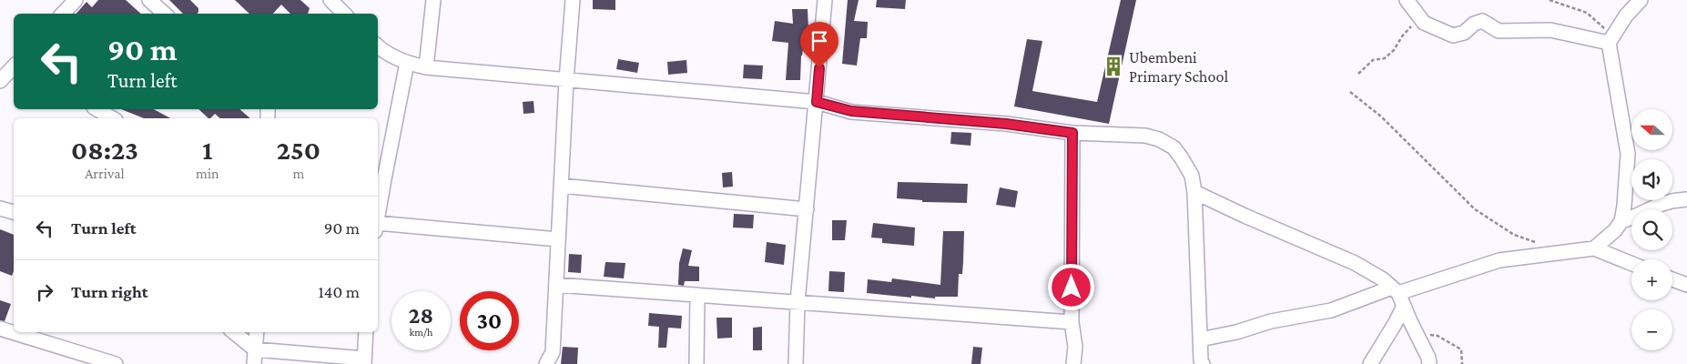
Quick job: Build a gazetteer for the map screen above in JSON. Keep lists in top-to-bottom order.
{
  "places": {
    "building": ["Ubembeni Primary School"]
  },
  "north": "left",
  "page": {
    "turn": ["90 m", "Turn left"],
    "map_buttons": ["+", "−"],
    "eta": [
      "08:23",
      "Arrival",
      "1",
      "min",
      "250",
      "m"
    ],
    "list": [
      {
        "name": "Turn left",
        "value": "90 m"
      },
      {
        "name": "Turn right",
        "value": "140 m"
      }
    ],
    "speed": "28 km/h",
    "limit": "30"
  }
}
